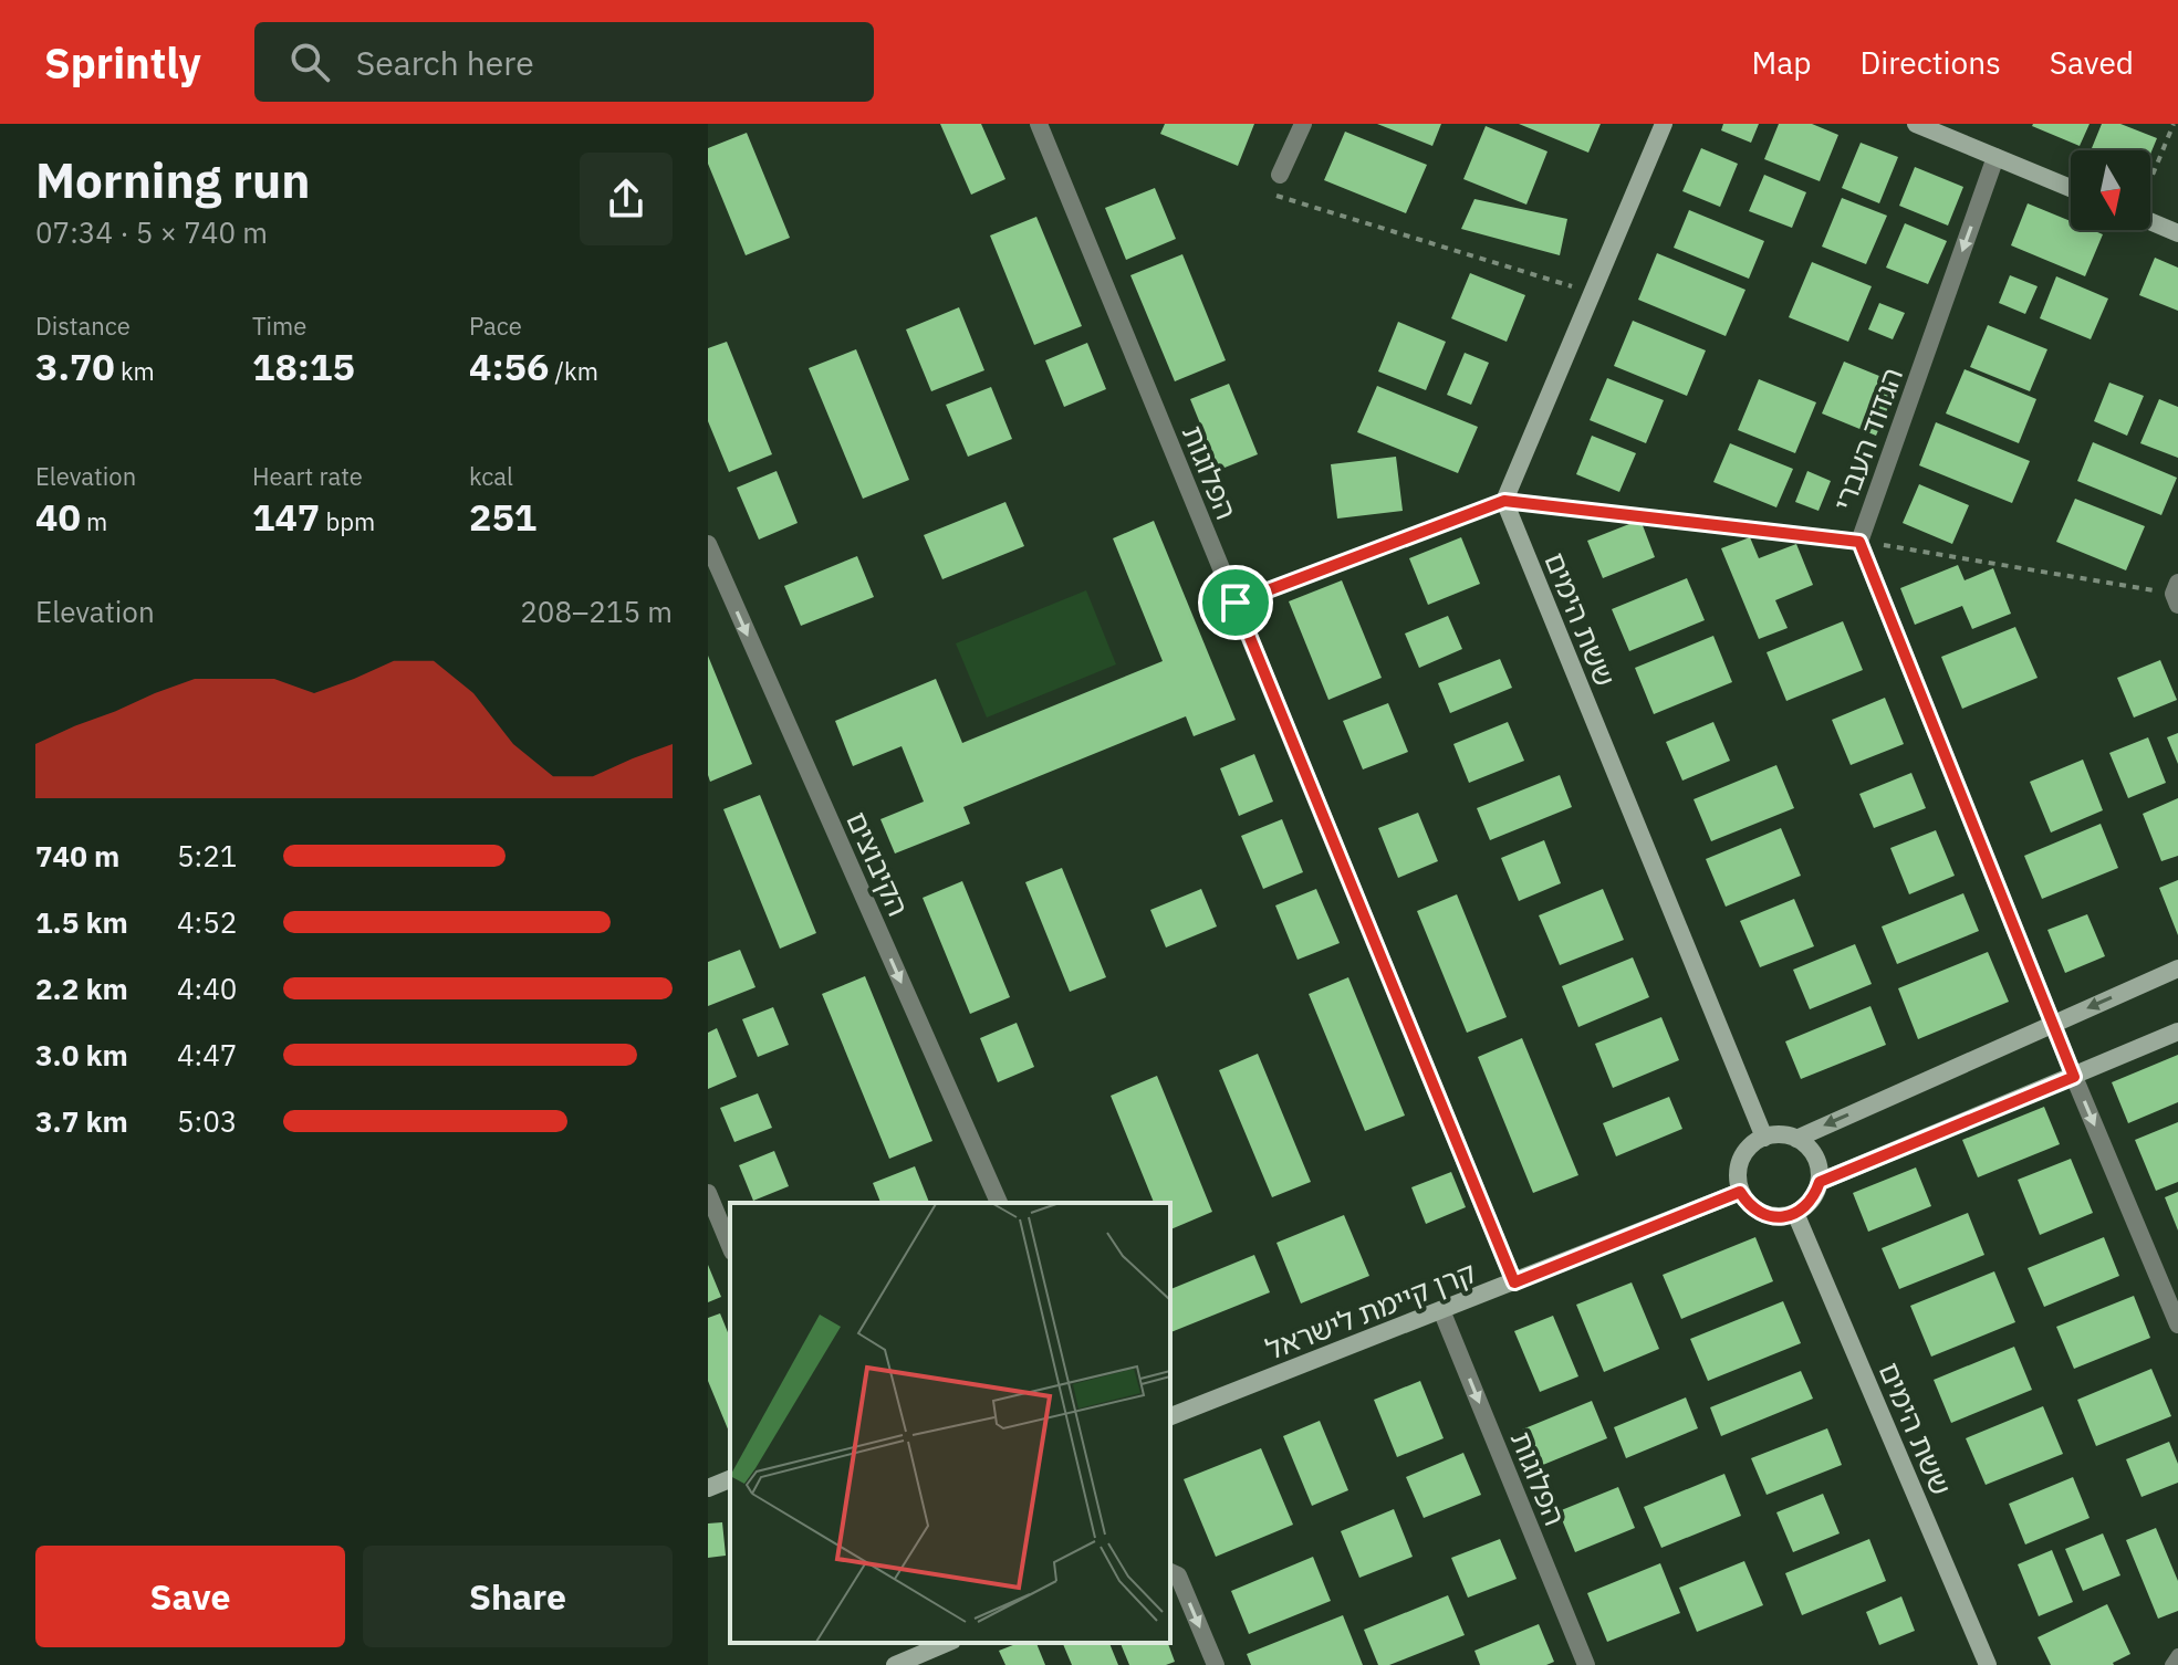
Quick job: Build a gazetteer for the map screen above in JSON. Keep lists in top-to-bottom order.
{
  "streets": {
    "street": [
      "הגדוד העברי",
      "הפלוגות",
      "ששת הימים",
      "הקיבוצים",
      "קרן קיימת לישראל"
    ]
  },
  "crossings": [
    ["הפלוגות", "קרן קיימת לישראל"],
    ["ששת הימים", "קרן קיימת לישראל"]
  ],
  "one_way": ["הגדוד העברי", "הקיבוצים"],
  "north": "bottom",
  "page": {
    "header": "Sprintly",
    "search": "Search here",
    "nav": ["Map", "Directions", "Saved"],
    "heading": ["Morning run", "07:34 · 5 × 740 m"],
    "stats": [
      ["Distance", "3.70 km"],
      ["Time", "18:15"],
      ["Pace", "4:56 /km"],
      ["Elevation", "40 m"],
      ["Heart rate", "147 bpm"],
      ["kcal", "251"]
    ],
    "chart": ["Elevation", "208–215 m"],
    "list": [
      {
        "name": "740 m",
        "note": "5:21"
      },
      {
        "name": "1.5 km",
        "note": "4:52"
      },
      {
        "name": "2.2 km",
        "note": "4:40"
      },
      {
        "name": "3.0 km",
        "note": "4:47"
      },
      {
        "name": "3.7 km",
        "note": "5:03"
      }
    ],
    "buttons": ["Save", "Share"]
  }
}
